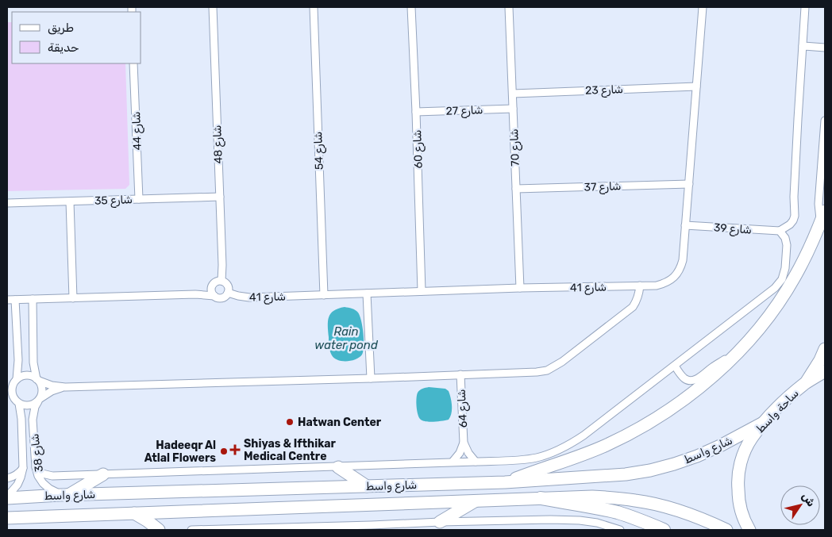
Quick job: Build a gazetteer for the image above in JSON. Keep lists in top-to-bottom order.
{
  "streets": {
    "main road": ["ساحة واسط", "شارع واسط"],
    "street": [
      "شارع 23",
      "شارع 27",
      "شارع 44",
      "شارع 48",
      "شارع 70",
      "شارع 60",
      "شارع 54",
      "شارع 37",
      "شارع 35",
      "شارع 39",
      "شارع 41",
      "شارع 64",
      "شارع 38"
    ]
  },
  "crossings": [
    ["شارع 23", "شارع 70"],
    ["شارع 23", "شارع 41"],
    ["شارع 27", "شارع 70"],
    ["شارع 27", "شارع 60"],
    ["شارع 44", "شارع 35"],
    ["شارع 48", "شارع 35"],
    ["شارع 48", "شارع 41"],
    ["شارع 70", "شارع 37"],
    ["شارع 70", "شارع 41"],
    ["شارع 60", "شارع 41"],
    ["شارع 54", "شارع 41"],
    ["شارع 37", "شارع 41"],
    ["شارع 39", "شارع 41"],
    ["ساحة واسط", "شارع واسط"],
    ["شارع واسط", "شارع 38"]
  ],
  "water": ["Rain water pond"],
  "places": {
    "other": ["Hatwan Center", "Hadeeqr Al Atlal Flowers"],
    "health": ["Shiyas & Ifthikar Medical Centre"]
  },
  "legend": ["طريق", "حديقة"],
  "north": "top right"
}
